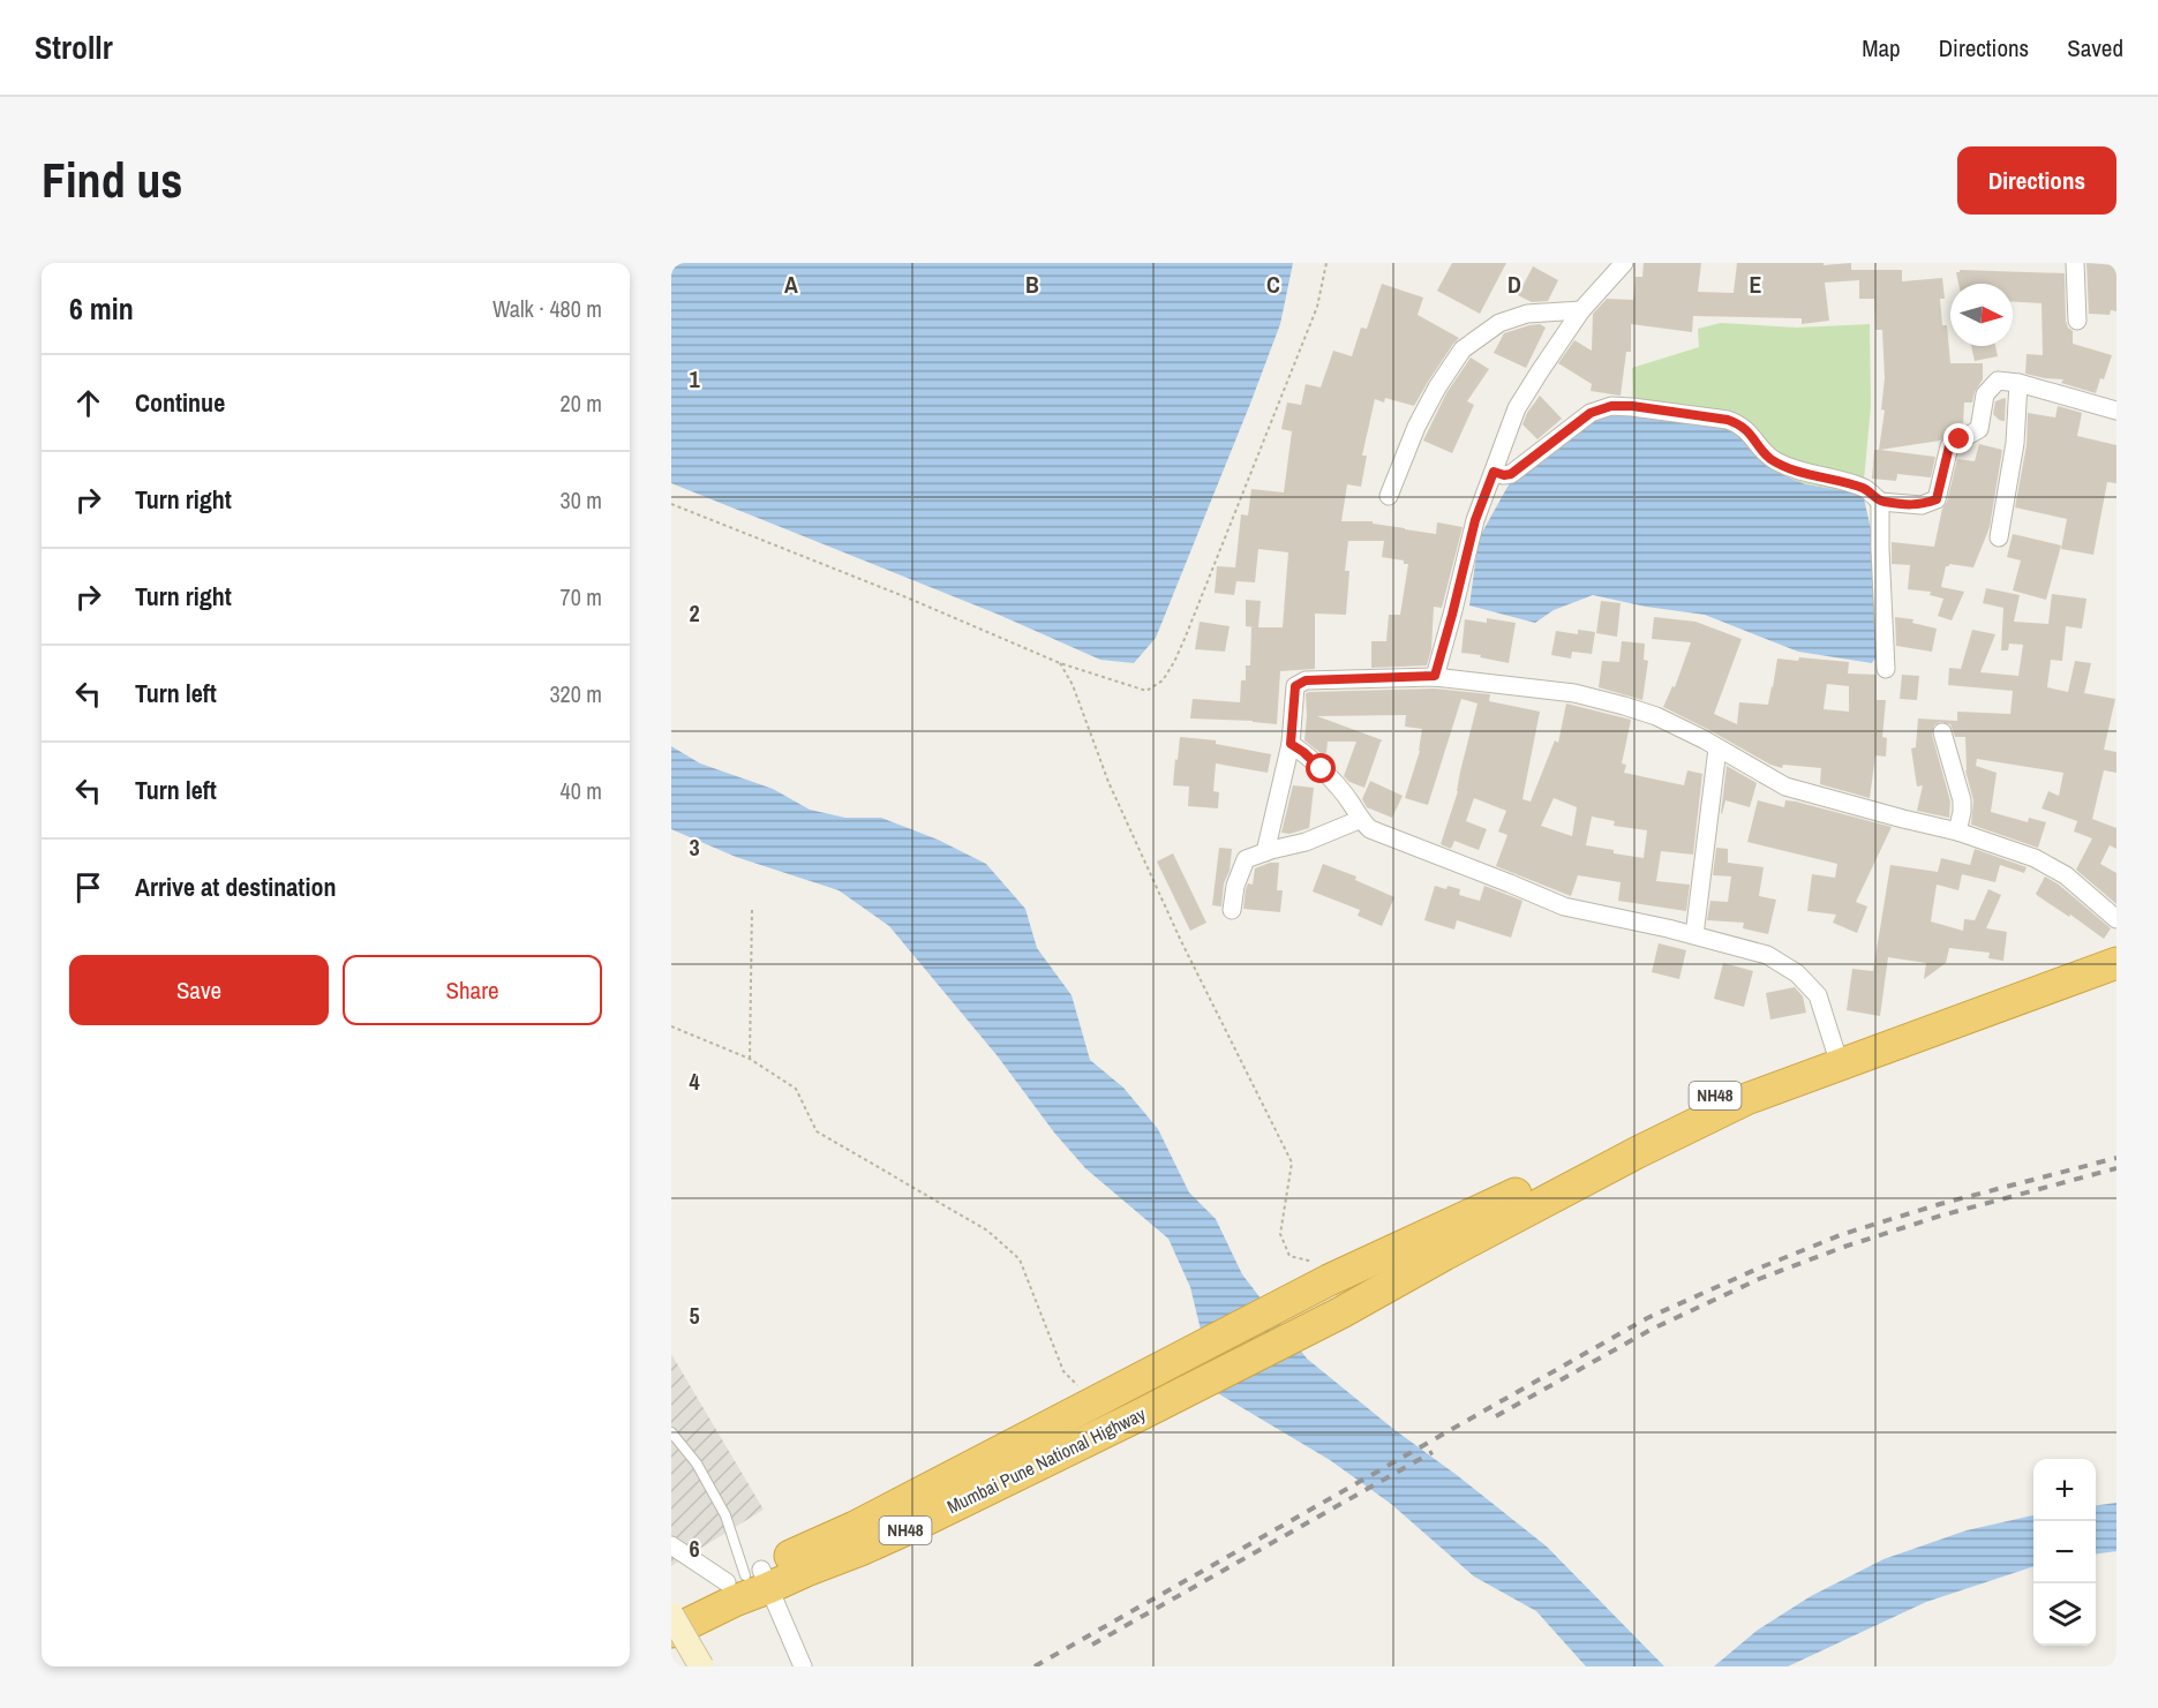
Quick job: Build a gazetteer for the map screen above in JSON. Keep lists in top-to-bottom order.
{
  "streets": {
    "highway": ["NH48", "Mumbai Pune National Highway"]
  },
  "crossings": [
    ["NH48", "Mumbai Pune National Highway"]
  ],
  "north": "right",
  "page": {
    "header": "Strollr",
    "nav": ["Map", "Directions", "Saved"],
    "buttons": [
      "Directions",
      ["Save", "Share"]
    ],
    "title": "Find us",
    "heading": ["6 min", "Walk · 480 m"],
    "list": [
      ["Continue", "20 m"],
      ["Turn right", "30 m"],
      ["Turn right", "70 m"],
      ["Turn left", "320 m"],
      ["Turn left", "40 m"],
      "Arrive at destination"
    ],
    "map_buttons": ["+", "−"]
  },
  "grid": {
    "columns": [
      "A",
      "B",
      "C",
      "D",
      "E"
    ],
    "rows": [
      "1",
      "2",
      "3",
      "4",
      "5",
      "6"
    ]
  }
}
